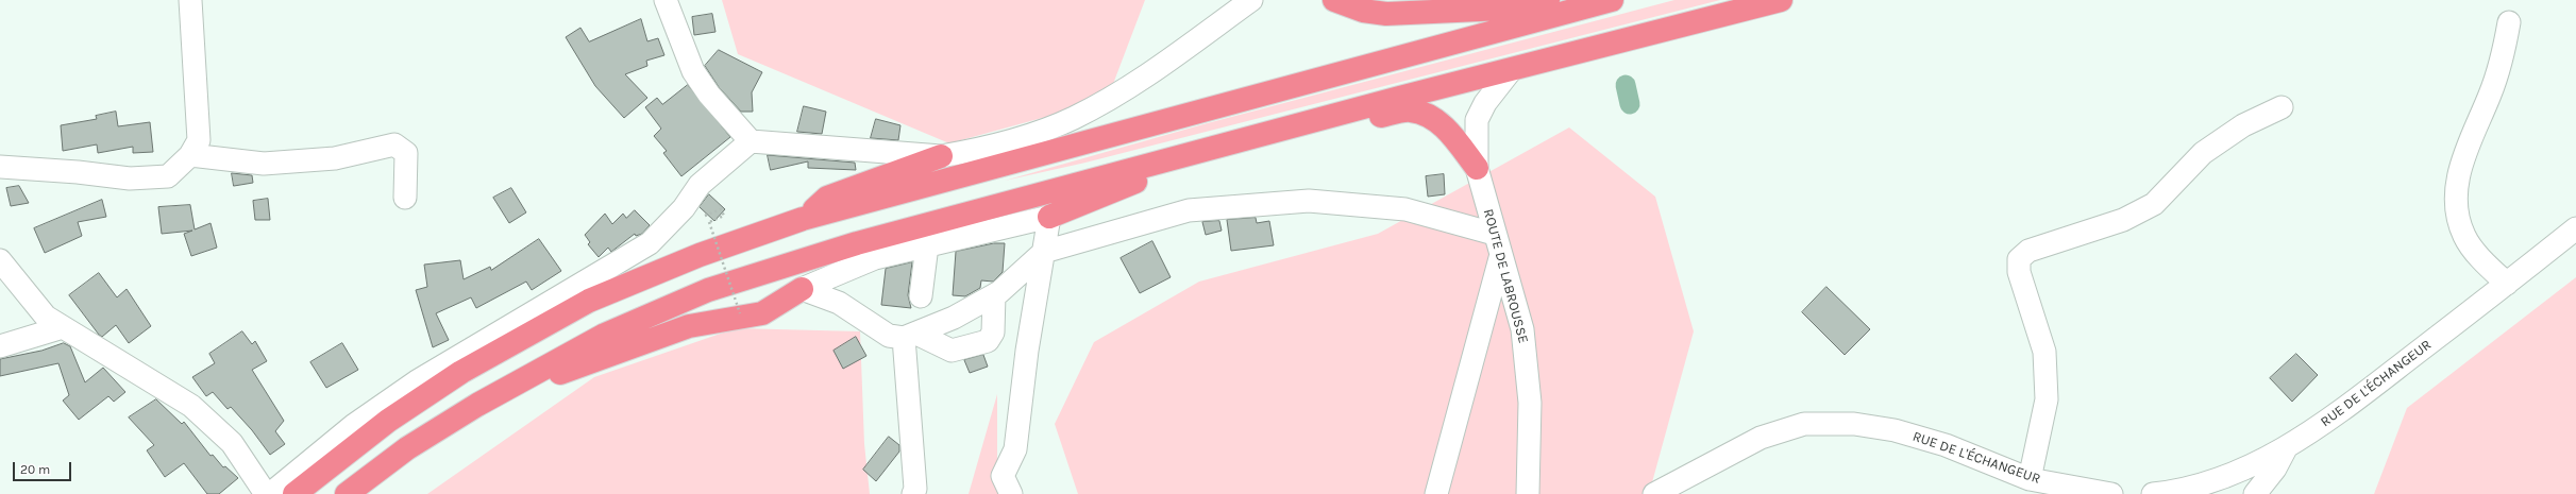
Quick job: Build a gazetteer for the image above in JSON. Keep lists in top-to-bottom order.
{
  "streets": {
    "street": ["ROUTE DE LABROUSSE", "RUE DE L'ÉCHANGEUR"]
  },
  "scale_bar": "20 m"
}
